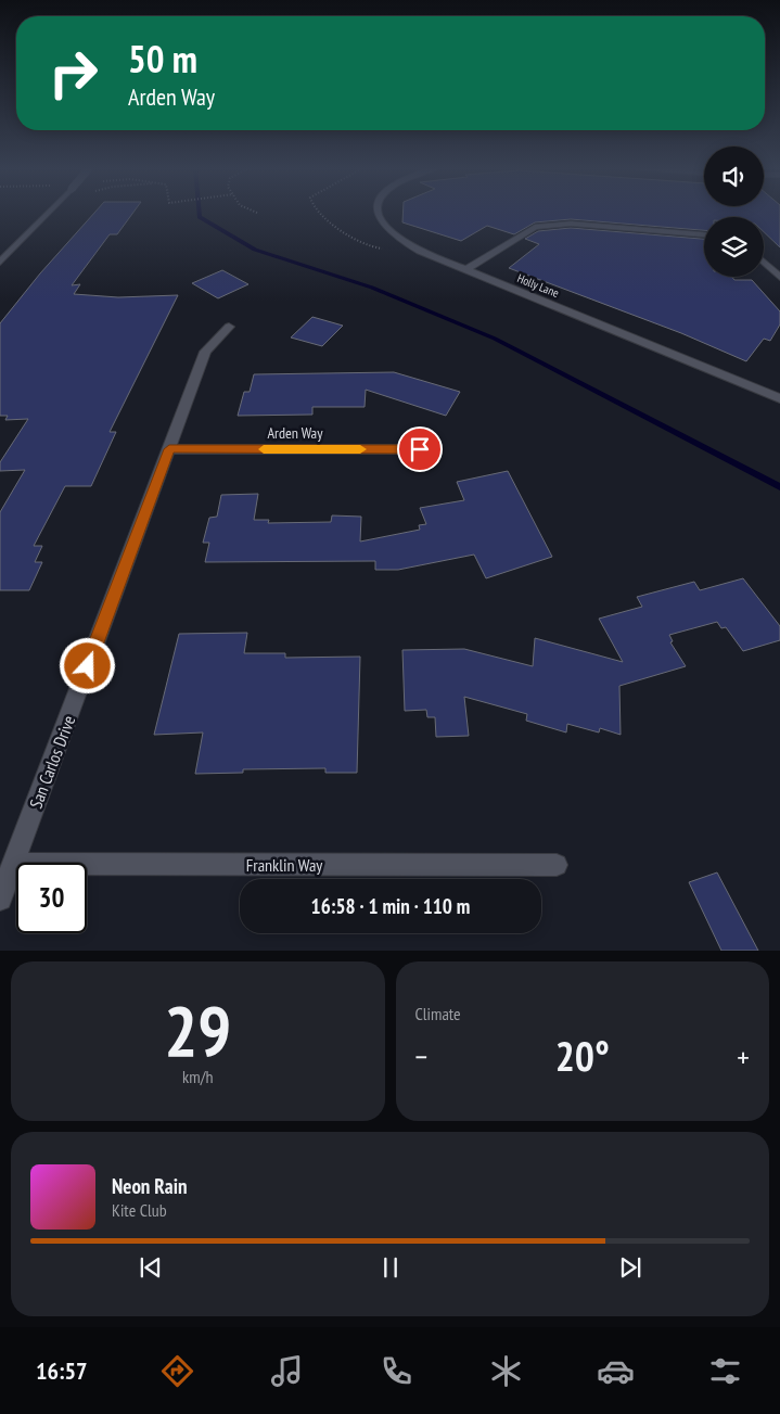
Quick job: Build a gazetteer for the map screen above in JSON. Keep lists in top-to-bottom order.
{
  "streets": {
    "street": [
      "Holly Lane",
      "Arden Way",
      "San Carlos Drive",
      "Franklin Way"
    ]
  },
  "crossings": [
    ["Arden Way", "San Carlos Drive"],
    ["San Carlos Drive", "Franklin Way"]
  ],
  "page": {
    "turn": ["50 m", "Arden Way"],
    "limit": "30",
    "trip": "16:58 · 1 min · 110 m",
    "tile": [
      ["29", "km/h"],
      "Climate"
    ],
    "heat": ["−", "20°", "+"],
    "song": ["Neon Rain", "Kite Club"],
    "tabs": "16:57"
  }
}
